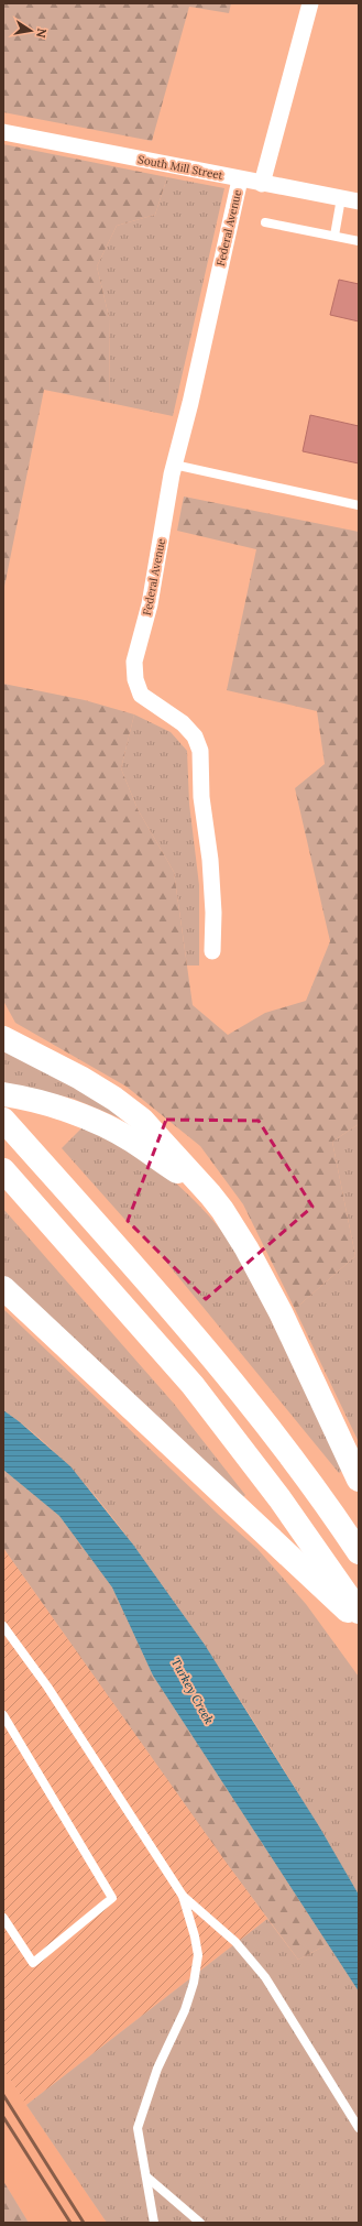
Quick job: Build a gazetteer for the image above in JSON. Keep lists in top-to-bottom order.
{
  "streets": {
    "street": ["South Mill Street", "Federal Avenue"]
  },
  "crossings": [
    ["South Mill Street", "Federal Avenue"]
  ],
  "water": ["Turkey Creek"],
  "north": "right"
}
